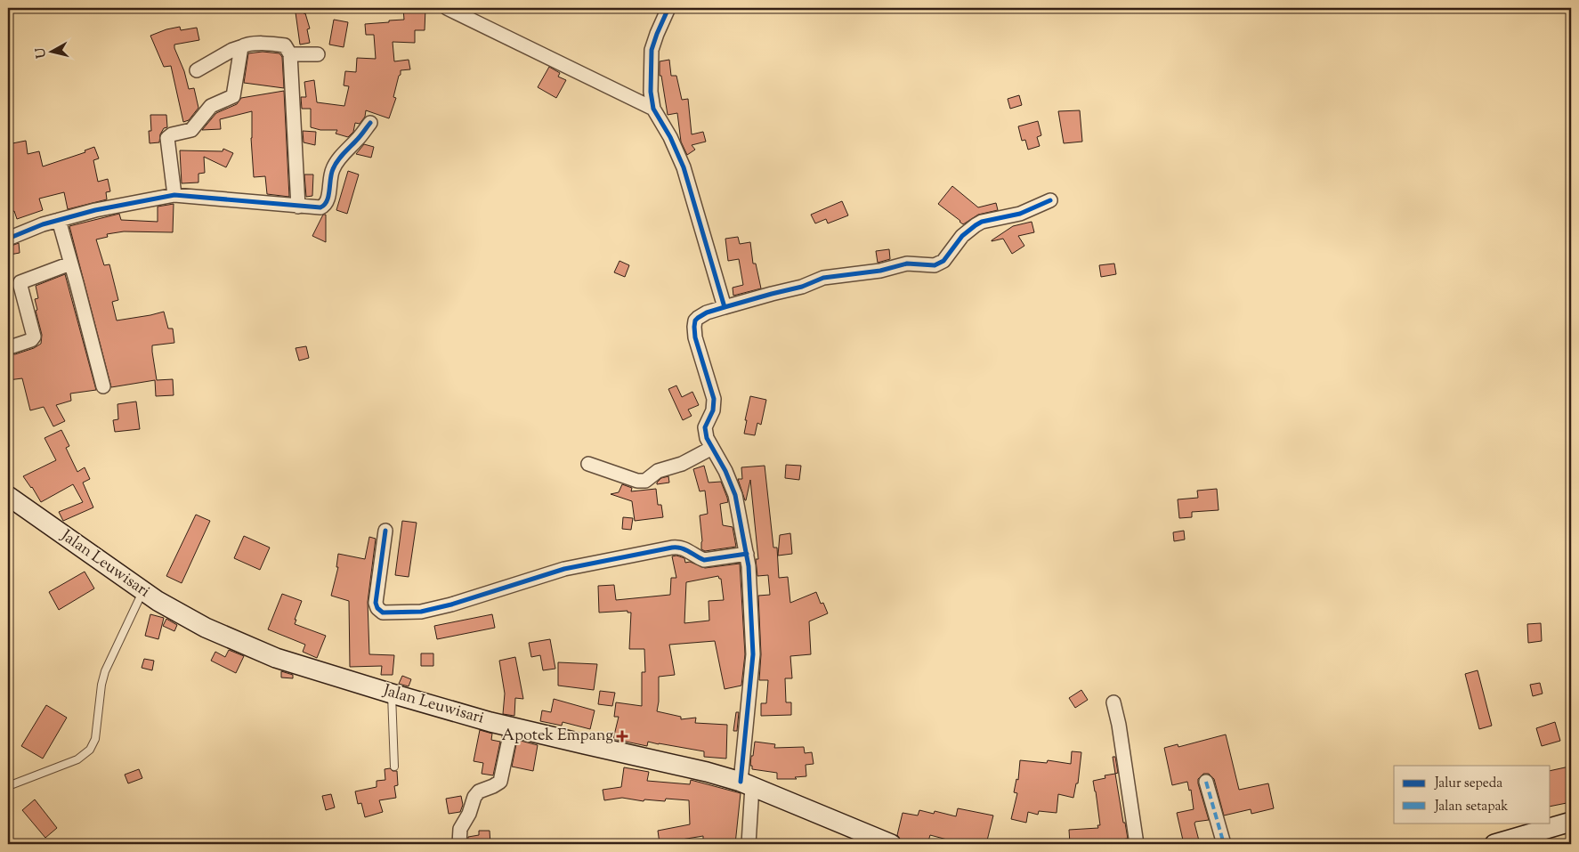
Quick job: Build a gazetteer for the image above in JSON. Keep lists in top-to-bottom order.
{
  "streets": {
    "main road": ["Jalan Leuwisari"]
  },
  "places": {
    "health": ["Apotek Empang"]
  },
  "legend": ["Jalur sepeda", "Jalan setapak"],
  "north": "left"
}
